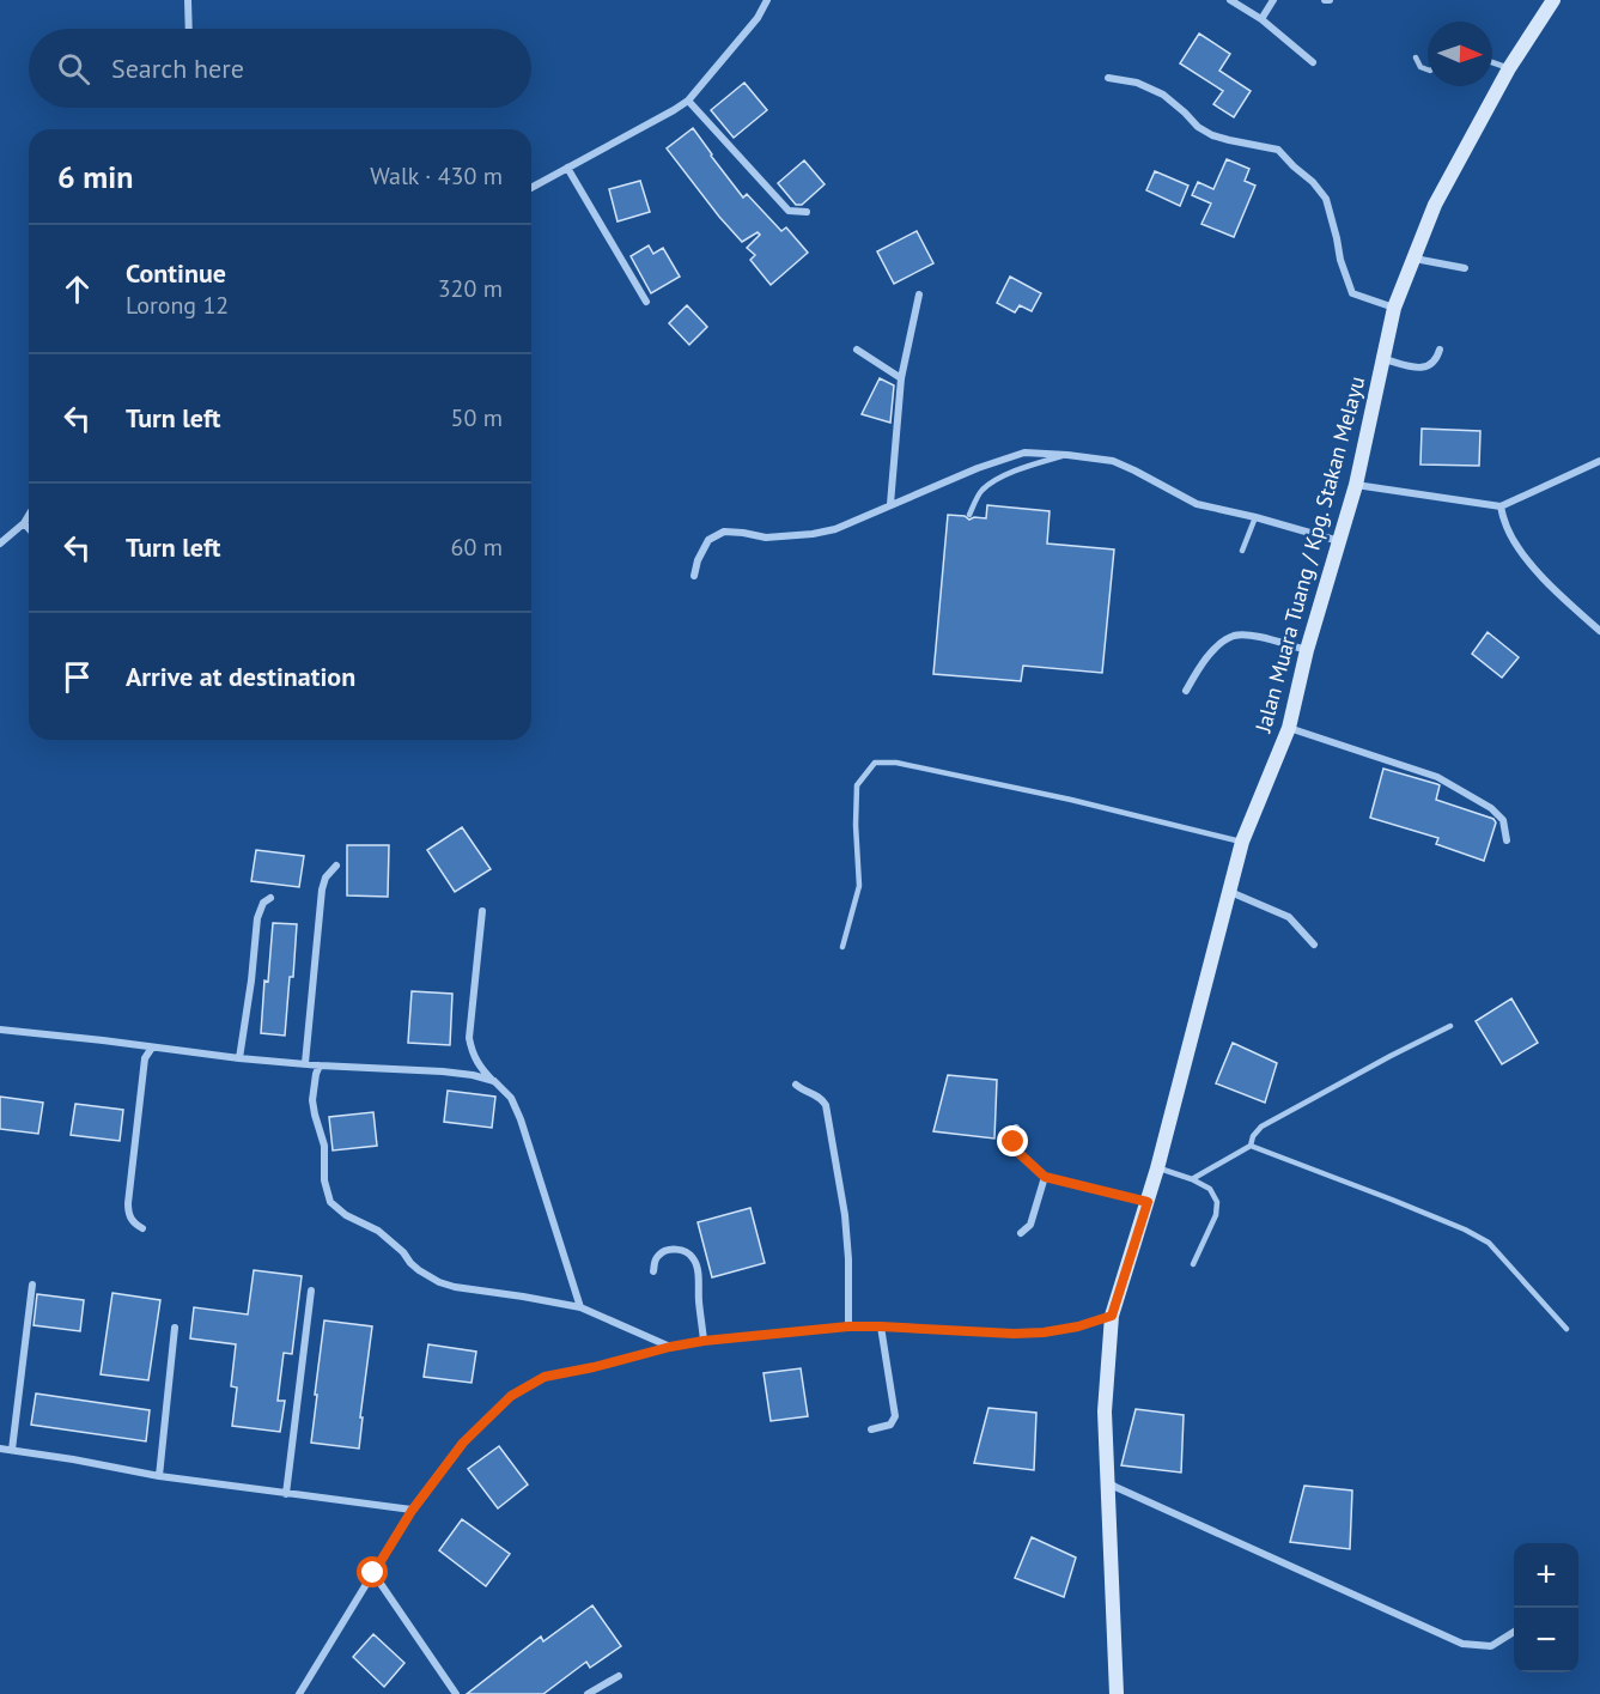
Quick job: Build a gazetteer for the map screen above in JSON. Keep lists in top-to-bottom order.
{
  "streets": {
    "main road": ["Jalan Muara Tuang / Kpg. Stakan Melayu"]
  },
  "north": "right",
  "page": {
    "search": "Search here",
    "heading": ["6 min", "Walk · 430 m"],
    "list": [
      ["Continue", "Lorong 12", "320 m"],
      ["Turn left", "50 m"],
      ["Turn left", "60 m"],
      "Arrive at destination"
    ],
    "map_buttons": ["+", "−"]
  }
}
